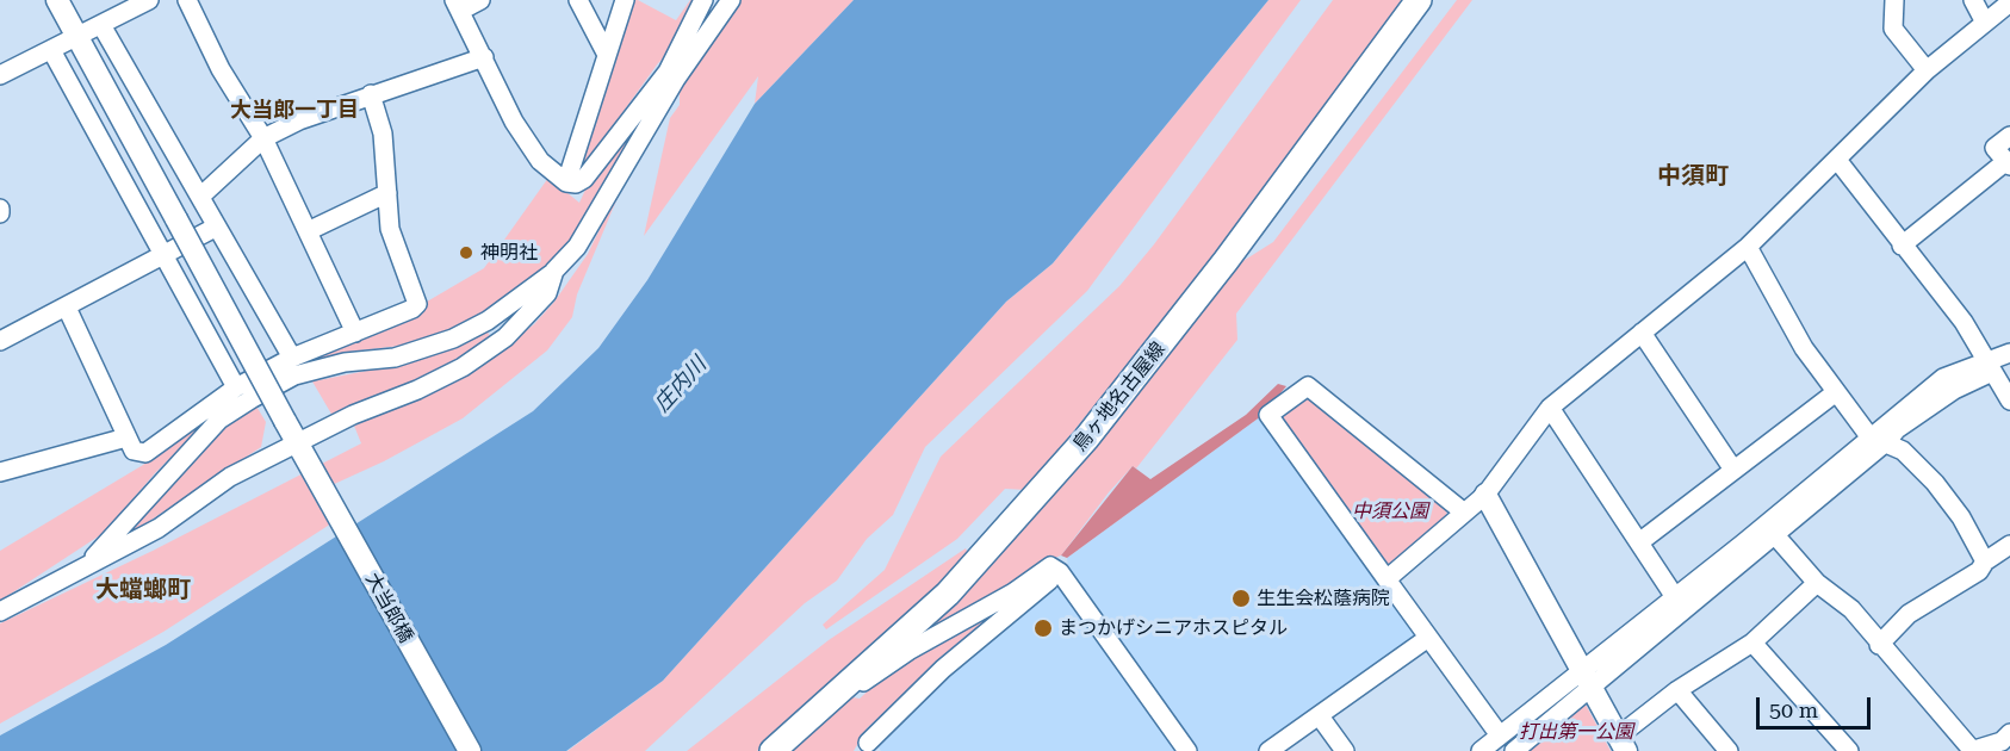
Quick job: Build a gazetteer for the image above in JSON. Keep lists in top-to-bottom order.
{
  "streets": {
    "main road": ["鳥ヶ地名古屋線"],
    "street": ["大当郎橋"]
  },
  "districts": ["大当郎一丁目", "中須町", "大蟷螂町"],
  "water": ["庄内川"],
  "parks": ["中須公園", "打出第一公園"],
  "places": ["神明社", "生生会松蔭病院", "まつかげシニアホスピタル"],
  "scale_bar": "50 m"
}
